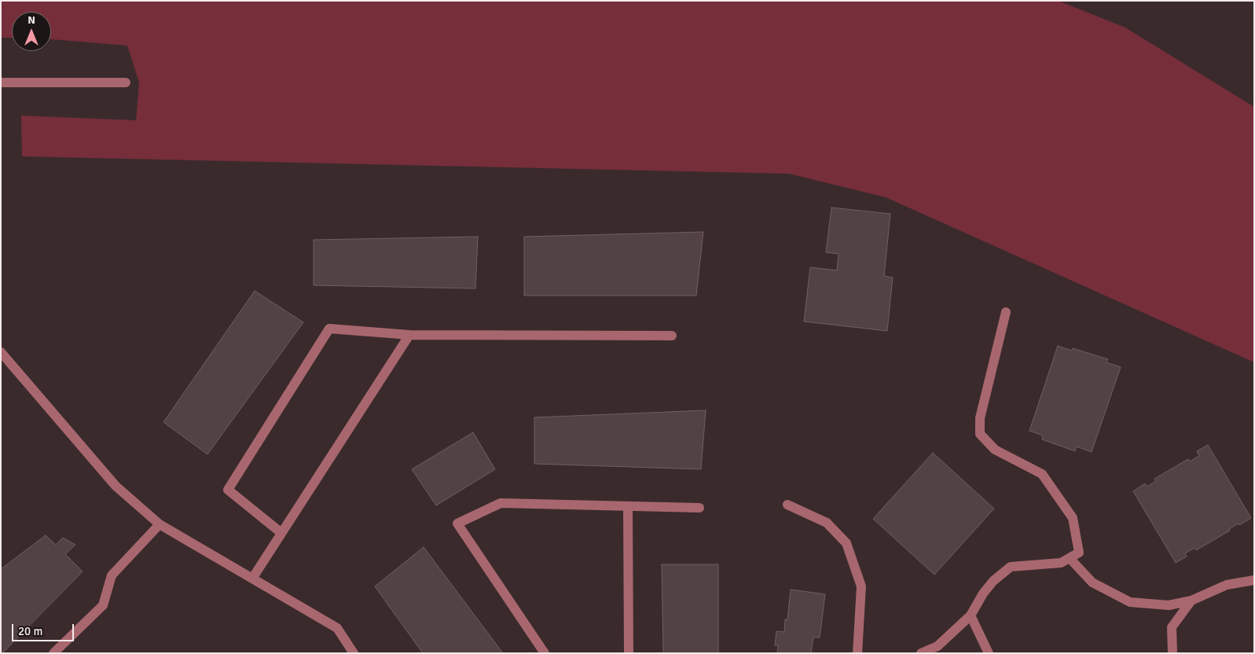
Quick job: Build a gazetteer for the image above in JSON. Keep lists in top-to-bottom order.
{
  "scale_bar": "20 m",
  "north": "top"
}
